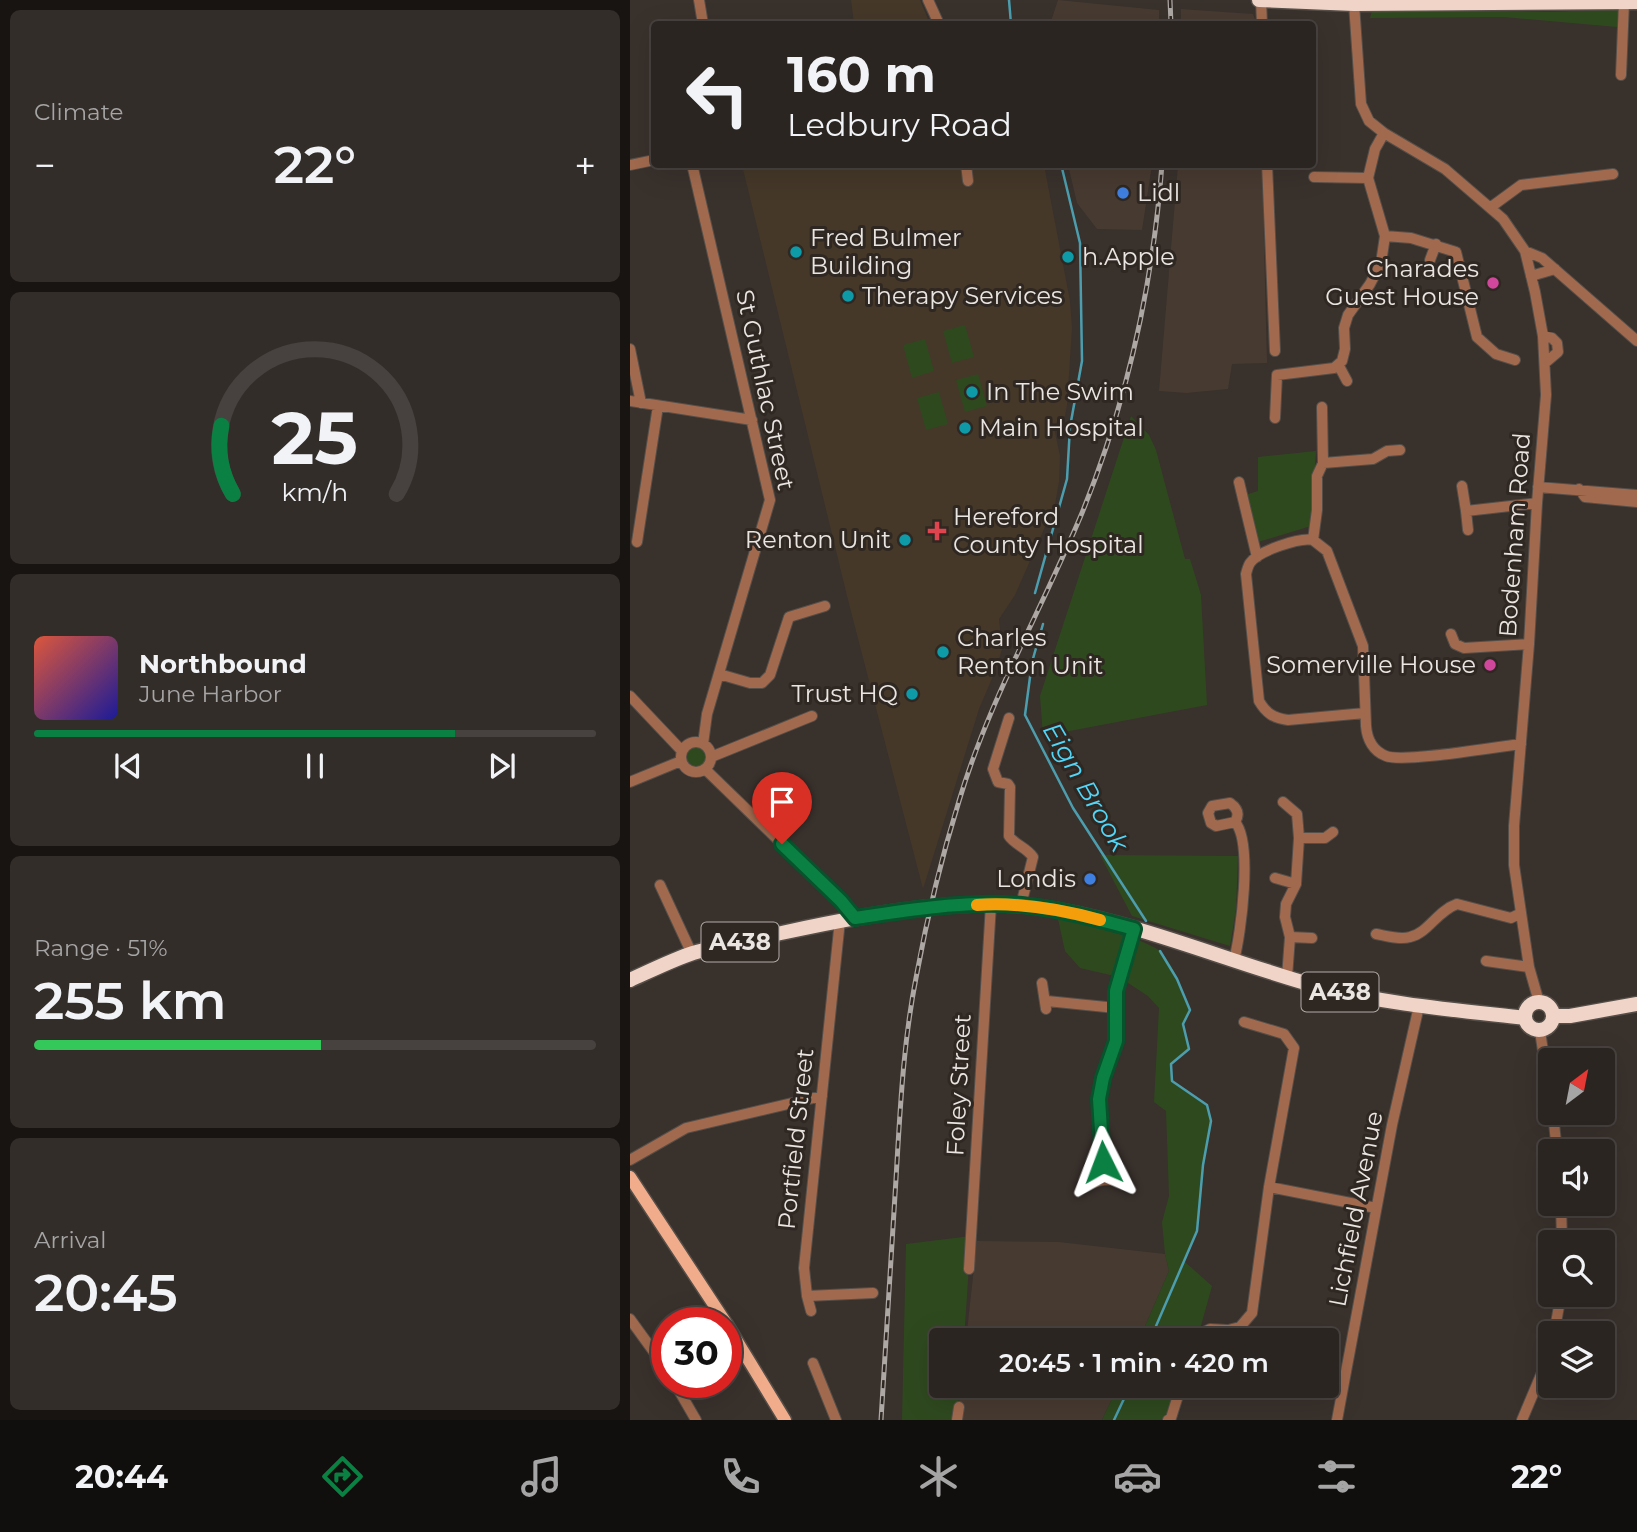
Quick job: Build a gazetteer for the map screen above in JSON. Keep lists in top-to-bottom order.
{
  "streets": {
    "highway": ["A438"],
    "street": [
      "St Guthlac Street",
      "Bodenham Road",
      "Foley Street",
      "Portfield Street",
      "Lichfield Avenue"
    ]
  },
  "crossings": [
    ["Bodenham Road", "A438"],
    ["A438", "Foley Street"],
    ["A438", "Portfield Street"],
    ["A438", "Lichfield Avenue"]
  ],
  "water": ["Eign Brook"],
  "places": {
    "other": [
      "Lidl",
      "Fred Bulmer Building",
      "h.Apple",
      "Charades Guest House",
      "Therapy Services",
      "In The Swim",
      "Main Hospital",
      "Renton Unit",
      "Charles Renton Unit",
      "Somerville House",
      "Trust HQ",
      "Londis"
    ],
    "health": ["Hereford County Hospital"]
  },
  "north": "top right",
  "page": {
    "tile": [
      "Climate",
      ["Range · 51%", "255 km"],
      ["Arrival", "20:45"]
    ],
    "turn": ["160 m", "Ledbury Road"],
    "heat": ["−", "22°", "+"],
    "song": ["Northbound", "June Harbor"],
    "limit": "30",
    "trip": "20:45 · 1 min · 420 m",
    "tabs": ["20:44", "22°"],
    "gauge": ["25", "km/h"]
  }
}
